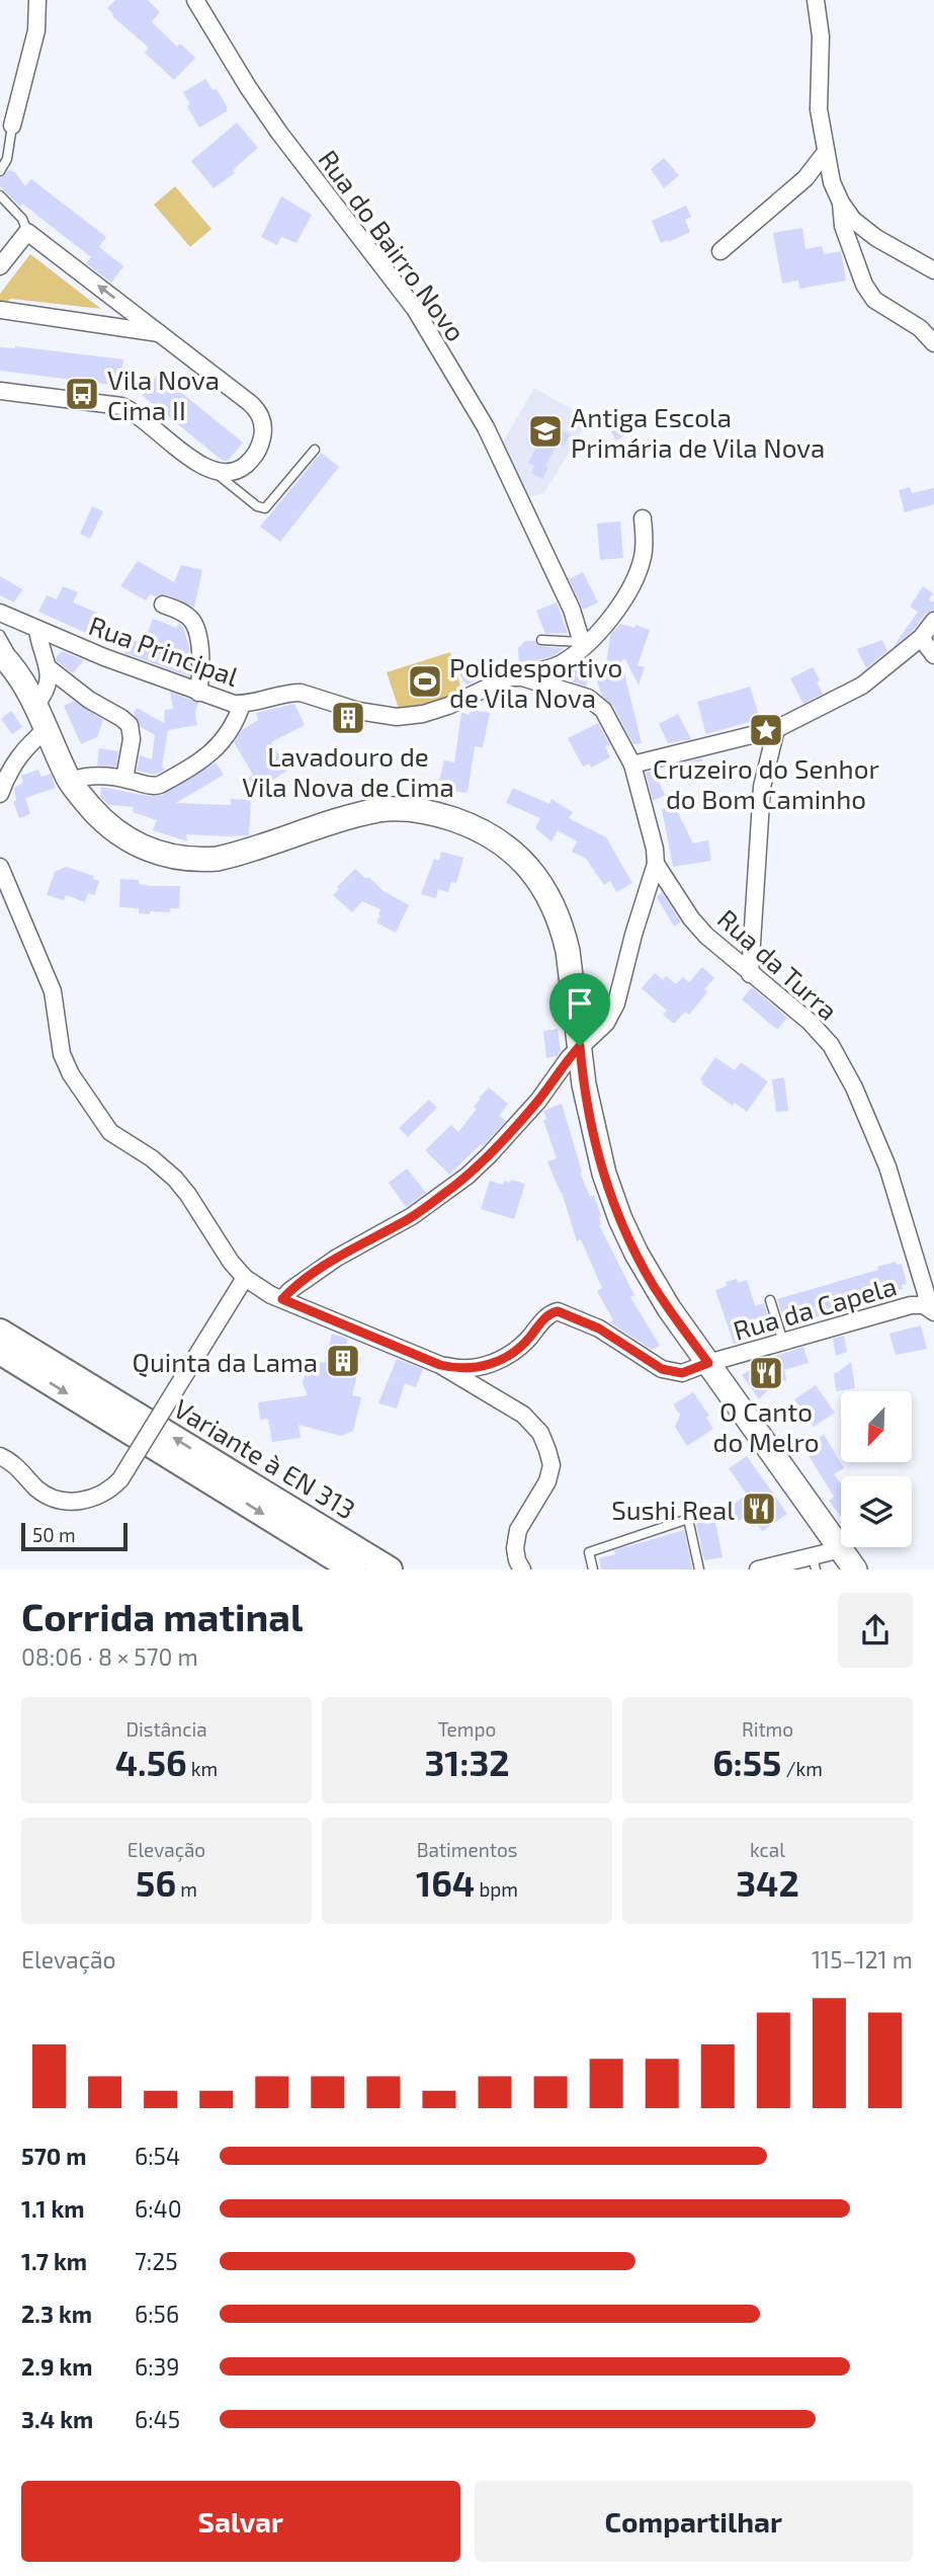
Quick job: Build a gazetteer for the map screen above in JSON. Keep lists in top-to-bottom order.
{
  "streets": {
    "main road": ["Variante à EN 313"],
    "street": [
      "Rua do Bairro Novo",
      "Rua Principal",
      "Rua da Turra",
      "Rua da Capela"
    ]
  },
  "crossings": [
    ["Rua do Bairro Novo", "Rua Principal"],
    ["Rua da Turra", "Rua da Capela"]
  ],
  "places": {
    "bus stop": ["Vila Nova Cima II"],
    "school or university": ["Antiga Escola Primária de Vila Nova"],
    "sports": ["Polidesportivo de Vila Nova"],
    "building": ["Lavadouro de Vila Nova de Cima", "Quinta da Lama"],
    "place": ["Cruzeiro do Senhor do Bom Caminho"],
    "restaurant": ["O Canto do Melro", "Sushi Real"]
  },
  "scale_bar": "50 m",
  "north": "bottom left",
  "page": {
    "scale": "50 m",
    "heading": ["Corrida matinal", "08:06 · 8 × 570 m"],
    "stats": [
      ["Distância", "4.56 km"],
      ["Tempo", "31:32"],
      ["Ritmo", "6:55 /km"],
      ["Elevação", "56 m"],
      ["Batimentos", "164 bpm"],
      ["kcal", "342"]
    ],
    "chart": ["Elevação", "115–121 m"],
    "list": [
      {
        "name": "570 m",
        "note": "6:54"
      },
      {
        "name": "1.1 km",
        "note": "6:40"
      },
      {
        "name": "1.7 km",
        "note": "7:25"
      },
      {
        "name": "2.3 km",
        "note": "6:56"
      },
      {
        "name": "2.9 km",
        "note": "6:39"
      },
      {
        "name": "3.4 km",
        "note": "6:45"
      }
    ],
    "buttons": ["Salvar", "Compartilhar"]
  }
}
